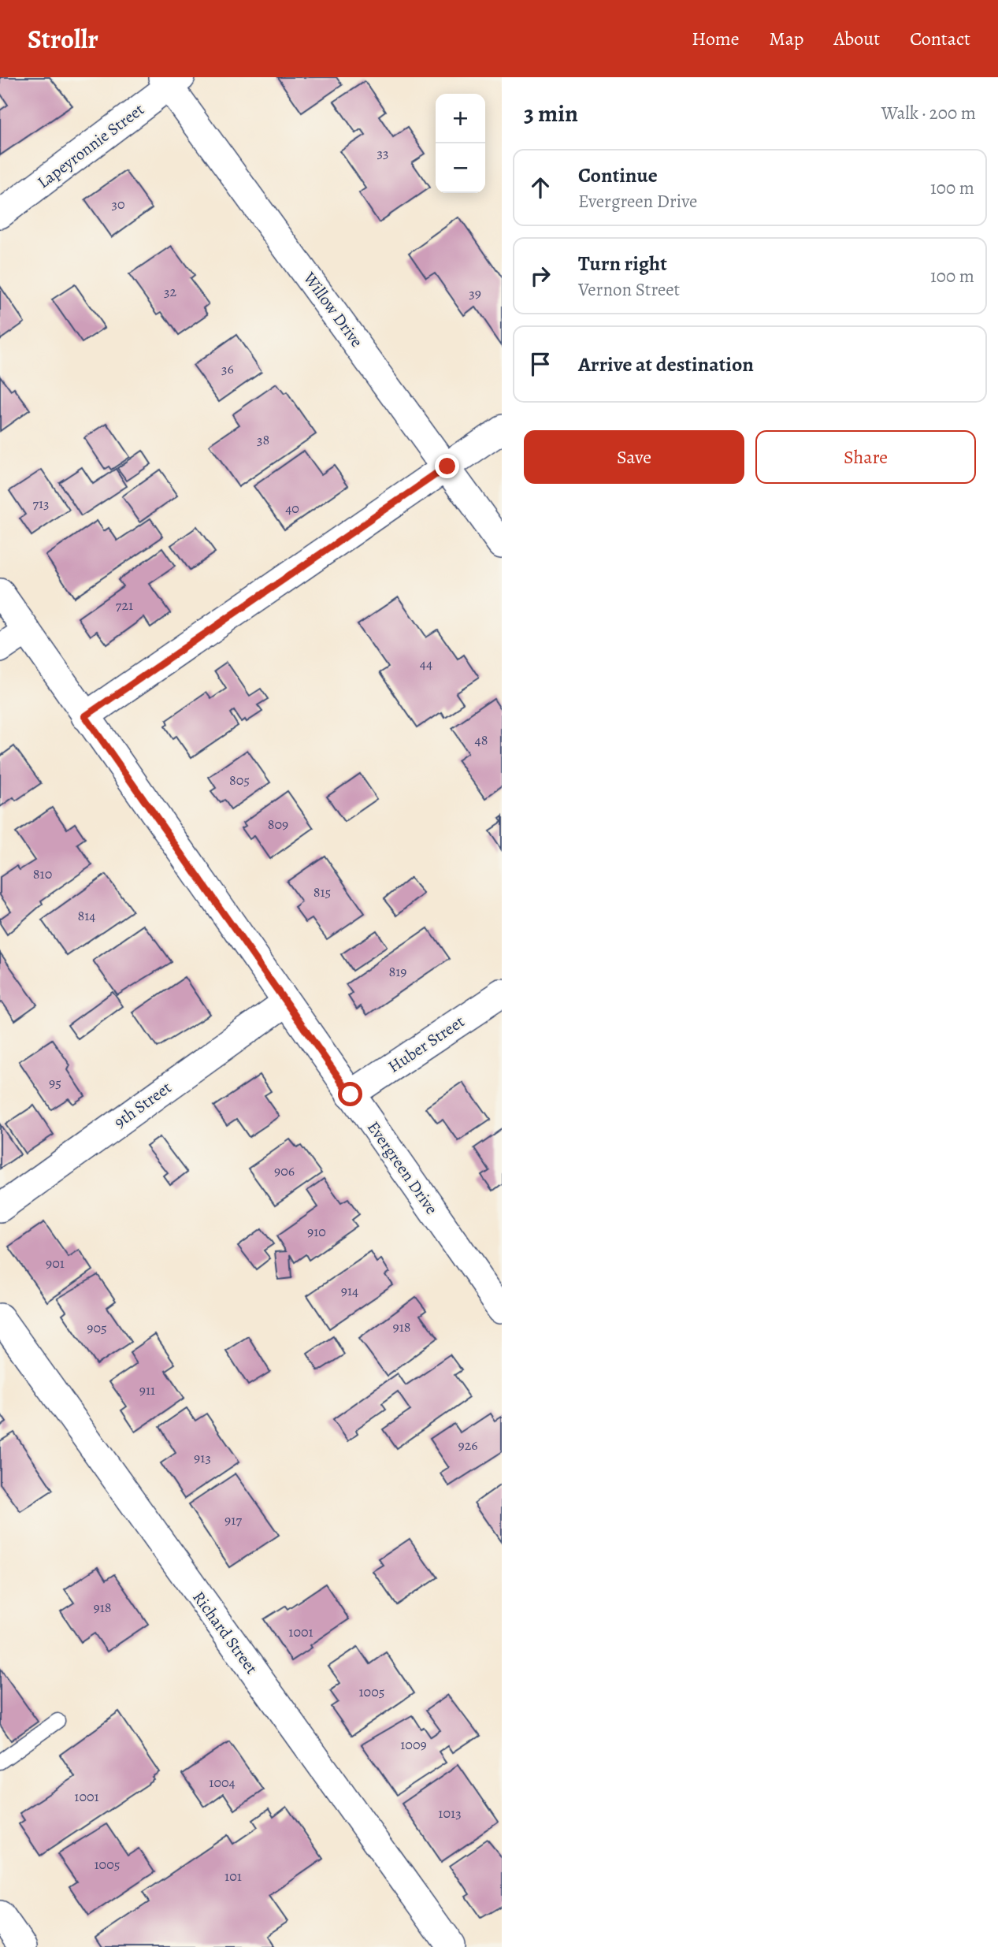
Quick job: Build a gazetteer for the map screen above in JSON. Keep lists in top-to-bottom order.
{
  "streets": {
    "street": [
      "Lapeyronnie Street",
      "Willow Drive",
      "Huber Street",
      "9th Street",
      "Evergreen Drive",
      "Richard Street"
    ]
  },
  "crossings": [
    ["Lapeyronnie Street", "Willow Drive"],
    ["Huber Street", "Evergreen Drive"],
    ["9th Street", "Evergreen Drive"]
  ],
  "house_numbers": [
    "33",
    "30",
    "32",
    "39",
    "36",
    "38",
    "713",
    "40",
    "721",
    "44",
    "48",
    "805",
    "809",
    "810",
    "815",
    "814",
    "819",
    "95",
    "906",
    "910",
    "901",
    "914",
    "918",
    "905",
    "911",
    "926",
    "913",
    "917",
    "918",
    "1001",
    "1005",
    "1009",
    "1004",
    "1001",
    "1013",
    "1005",
    "101"
  ],
  "page": {
    "header": "Strollr",
    "nav": [
      "Home",
      "Map",
      "About",
      "Contact"
    ],
    "heading": ["3 min", "Walk · 200 m"],
    "map_buttons": ["+", "−"],
    "list": [
      ["Continue", "Evergreen Drive", "100 m"],
      ["Turn right", "Vernon Street", "100 m"],
      "Arrive at destination"
    ],
    "buttons": ["Save", "Share"]
  }
}
